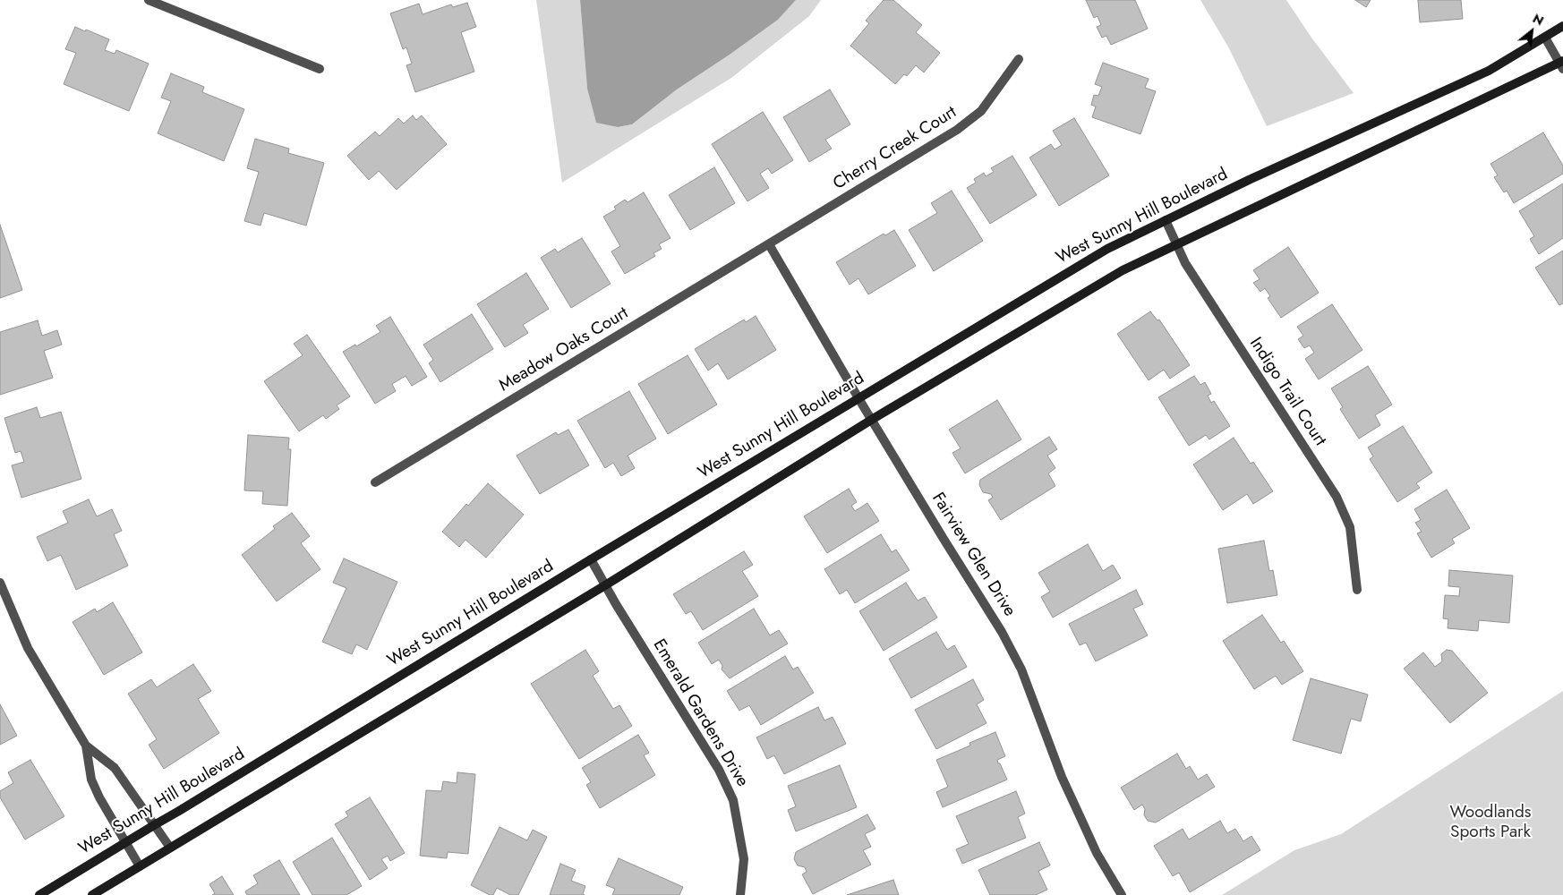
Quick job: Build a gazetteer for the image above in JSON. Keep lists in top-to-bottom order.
{
  "streets": {
    "street": [
      "Cherry Creek Court",
      "West Sunny Hill Boulevard",
      "Meadow Oaks Court",
      "Indigo Trail Court",
      "Fairview Glen Drive",
      "Emerald Gardens Drive"
    ]
  },
  "crossings": [
    ["Cherry Creek Court", "Meadow Oaks Court"],
    ["Cherry Creek Court", "Fairview Glen Drive"],
    ["West Sunny Hill Boulevard", "Indigo Trail Court"],
    ["West Sunny Hill Boulevard", "Fairview Glen Drive"],
    ["West Sunny Hill Boulevard", "Emerald Gardens Drive"],
    ["Meadow Oaks Court", "Fairview Glen Drive"]
  ],
  "parks": ["Woodlands Sports Park"],
  "north": "top right"
}
